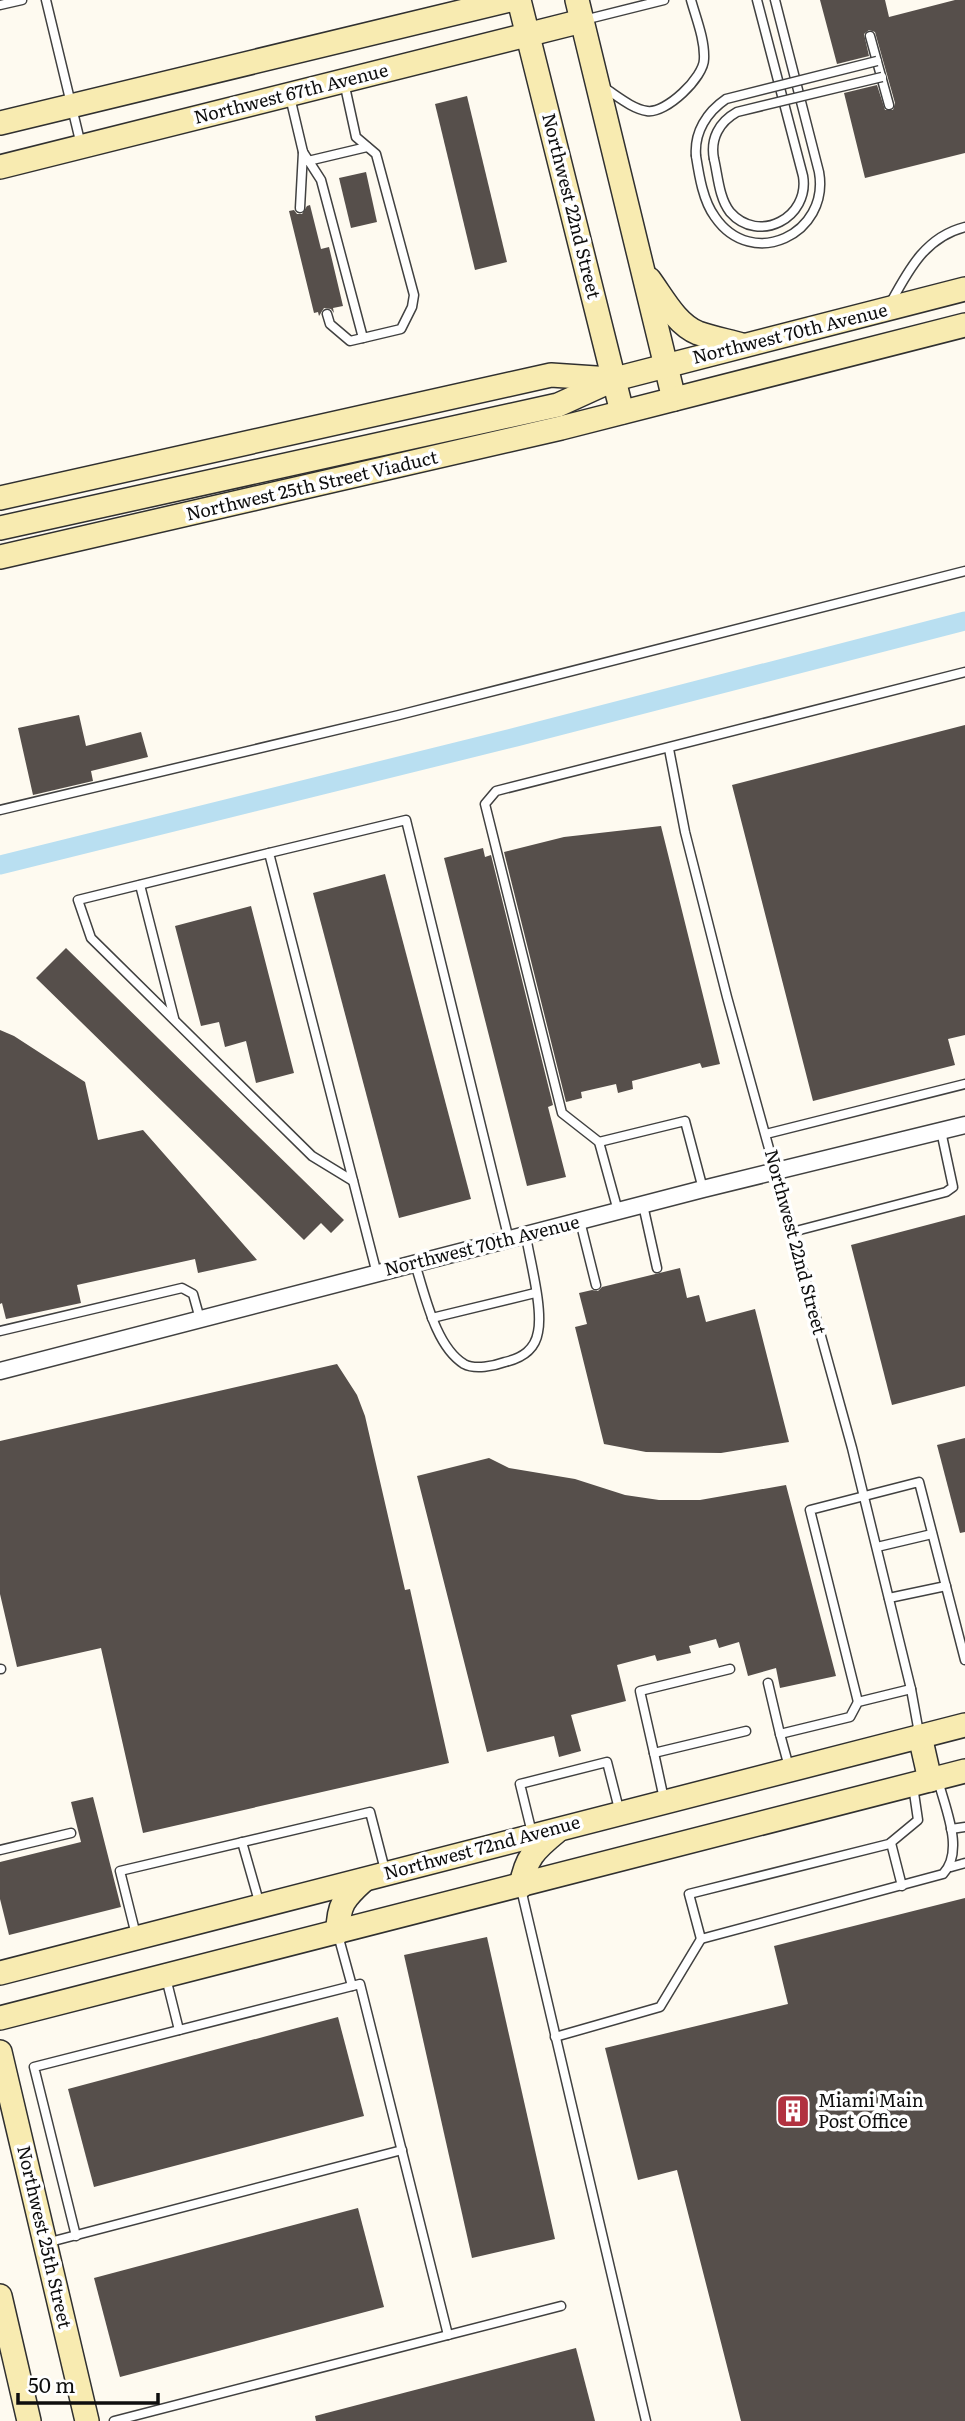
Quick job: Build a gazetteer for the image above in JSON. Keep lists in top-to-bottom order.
{
  "streets": {
    "main road": [
      "Northwest 67th Avenue",
      "Northwest 22nd Street",
      "Northwest 70th Avenue",
      "Northwest 25th Street Viaduct",
      "Northwest 72nd Avenue",
      "Northwest 25th Street"
    ]
  },
  "crossings": [
    ["Northwest 67th Avenue", "Northwest 22nd Street"],
    ["Northwest 22nd Street", "Northwest 70th Avenue"],
    ["Northwest 22nd Street", "Northwest 25th Street Viaduct"],
    ["Northwest 22nd Street", "Northwest 72nd Avenue"],
    ["Northwest 70th Avenue", "Northwest 25th Street Viaduct"]
  ],
  "places": {
    "building": ["Miami Main Post Office"]
  },
  "scale_bar": "50 m"
}
